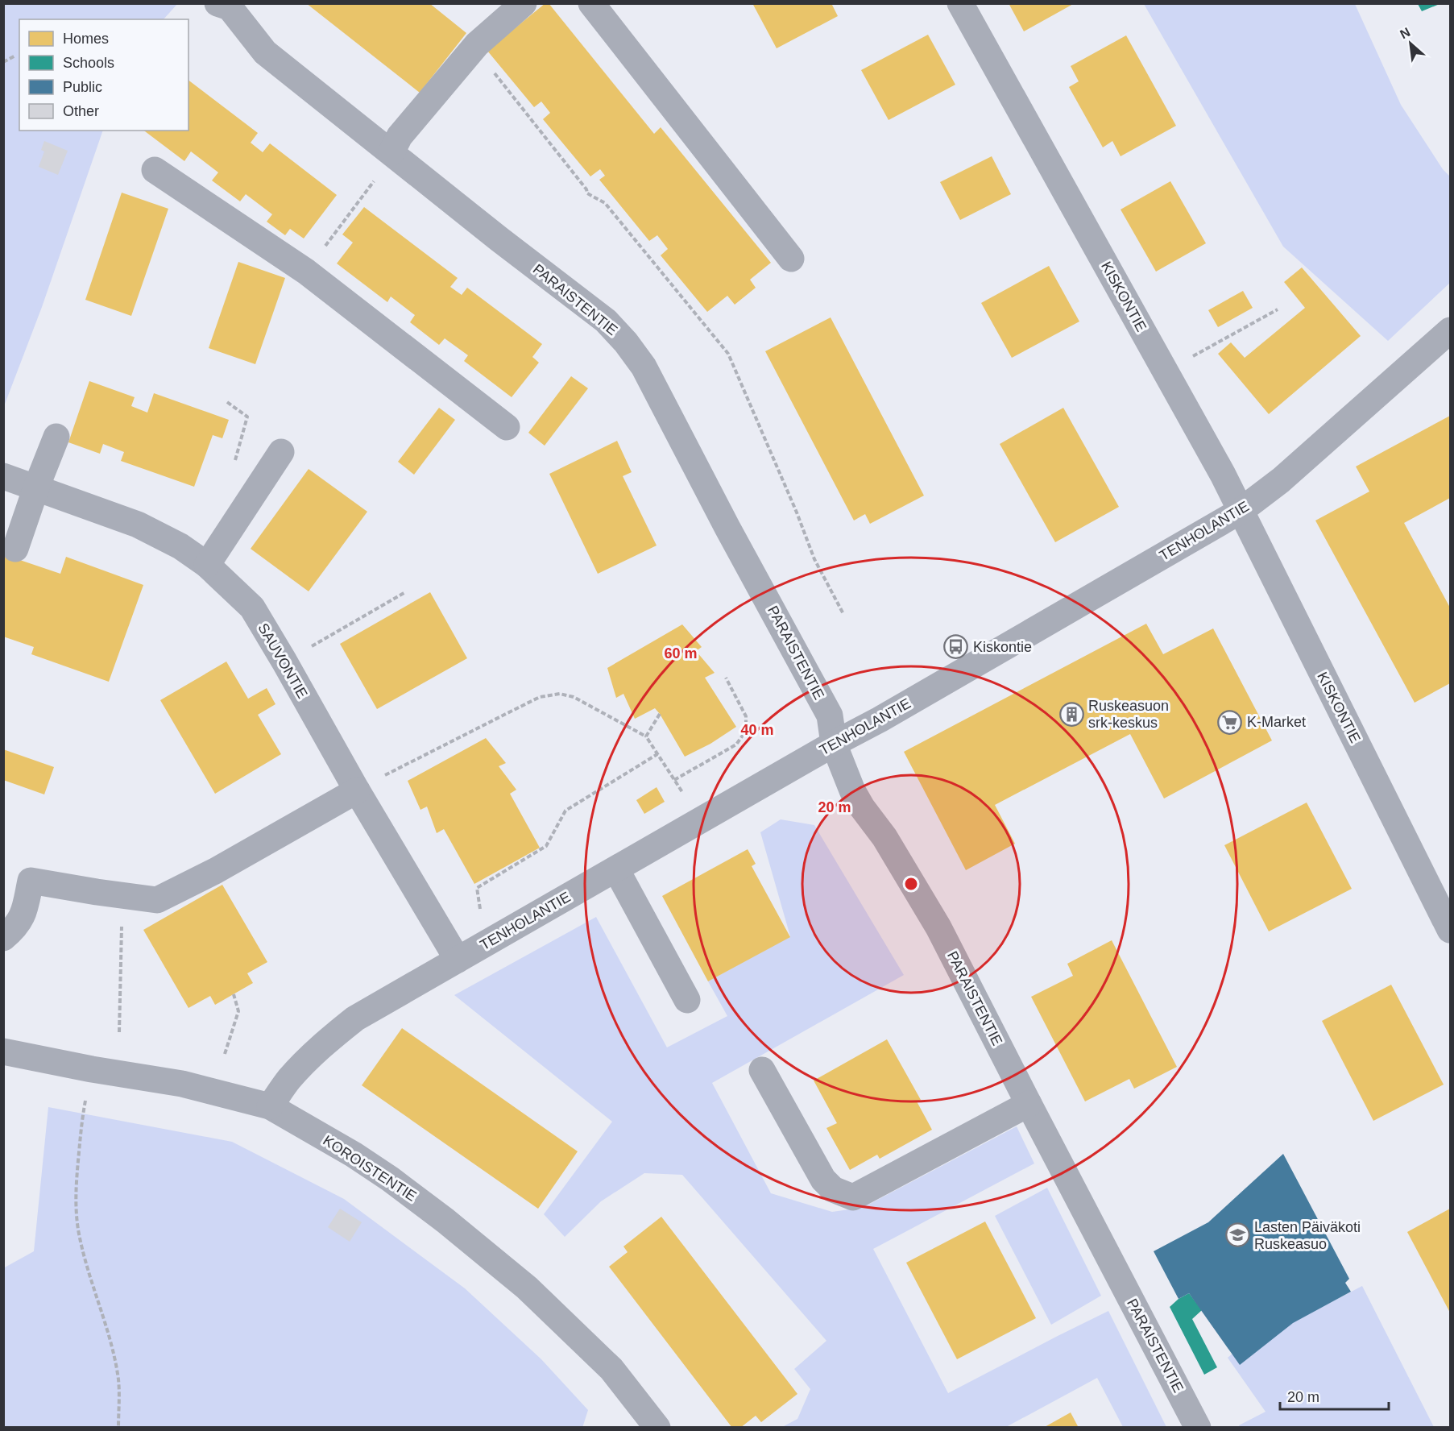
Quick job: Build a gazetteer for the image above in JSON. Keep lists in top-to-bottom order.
{
  "streets": {
    "street": [
      "KISKONTIE",
      "PARAISTENTIE",
      "TENHOLANTIE",
      "SAUVONTIE",
      "KOROISTENTIE"
    ]
  },
  "crossings": [
    ["KISKONTIE", "TENHOLANTIE"],
    ["PARAISTENTIE", "TENHOLANTIE"],
    ["TENHOLANTIE", "SAUVONTIE"],
    ["TENHOLANTIE", "KOROISTENTIE"]
  ],
  "places": {
    "bus stop": ["Kiskontie"],
    "building": ["Ruskeasuon srk-keskus"],
    "supermarket": ["K-Market"],
    "school or university": ["Lasten Päiväkoti Ruskeasuo"]
  },
  "legend": [
    "Homes",
    "Schools",
    "Public",
    "Other"
  ],
  "scale_bar": "20 m",
  "north": "top left",
  "rings": ["60 m", "40 m", "20 m"]
}
